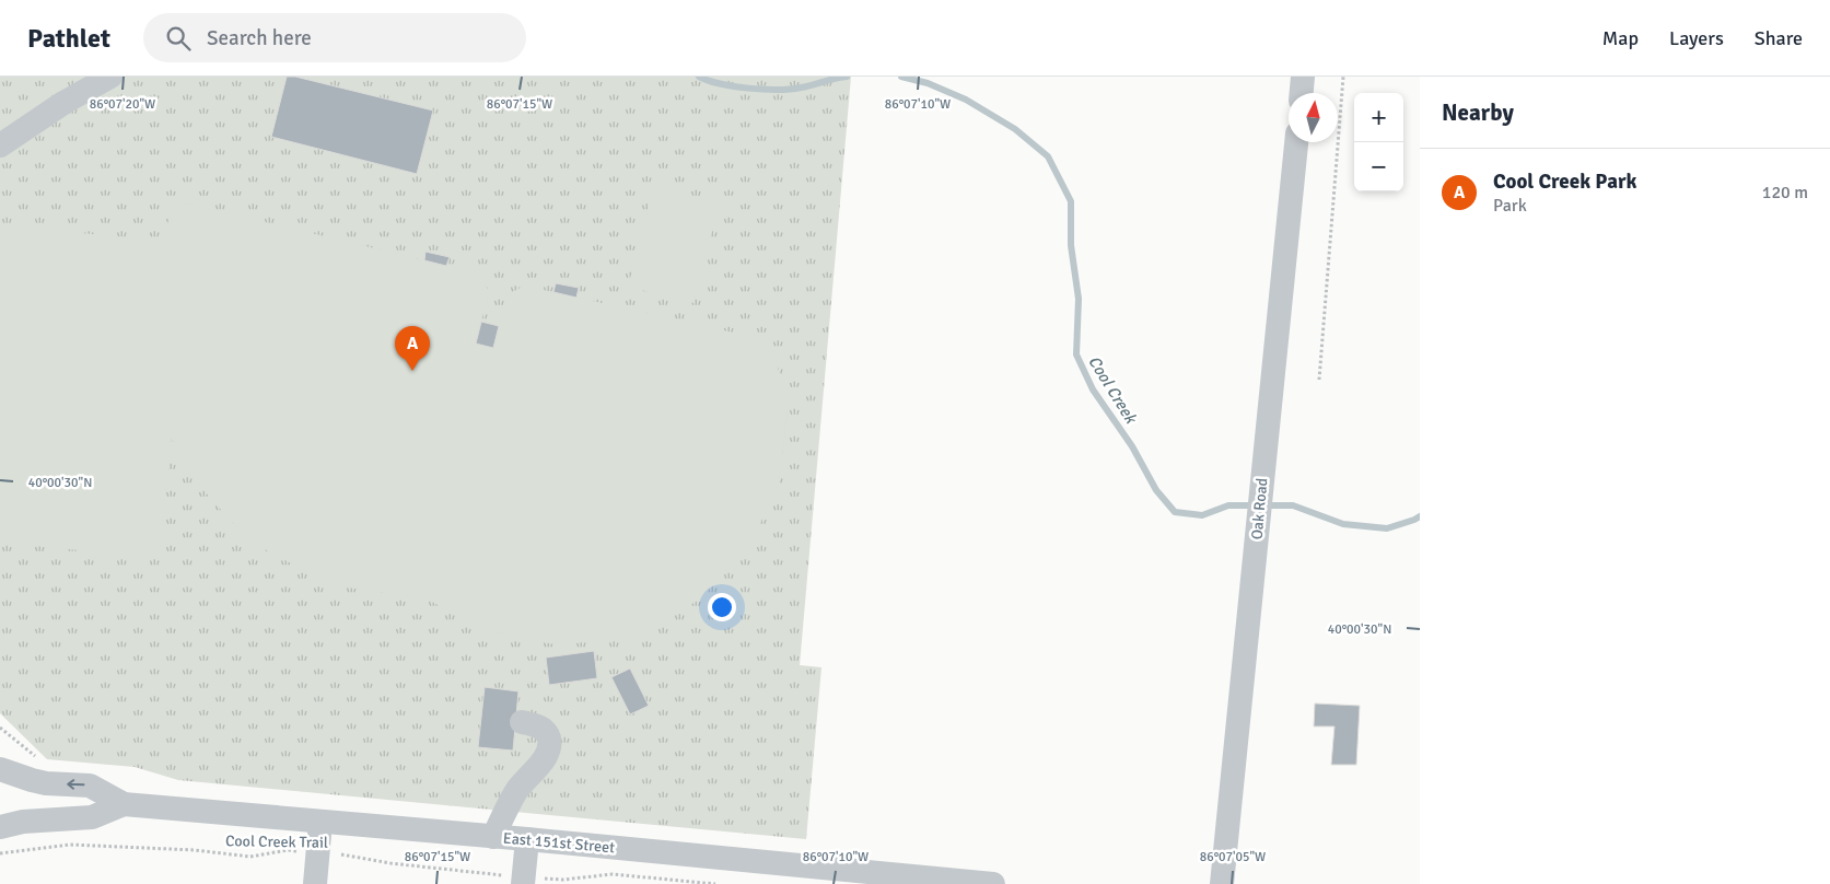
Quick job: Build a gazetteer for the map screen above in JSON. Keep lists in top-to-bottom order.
{
  "streets": {
    "street": ["Oak Road", "East 151st Street"],
    "path": ["Cool Creek Trail"]
  },
  "water": ["Cool Creek"],
  "north": "top",
  "page": {
    "header": "Pathlet",
    "search": "Search here",
    "nav": ["Map", "Layers", "Share"],
    "heading": "Nearby",
    "map_buttons": ["+", "−"],
    "list": [
      {
        "mark": "A",
        "name": "Cool Creek Park",
        "note": "Park",
        "value": "120 m"
      }
    ],
    "pins": "A"
  },
  "coordinates": [
    "86°07'20\"W",
    "86°07'15\"W",
    "86°07'10\"W",
    "40°00'30\"N",
    "86°07'05\"W"
  ]
}
